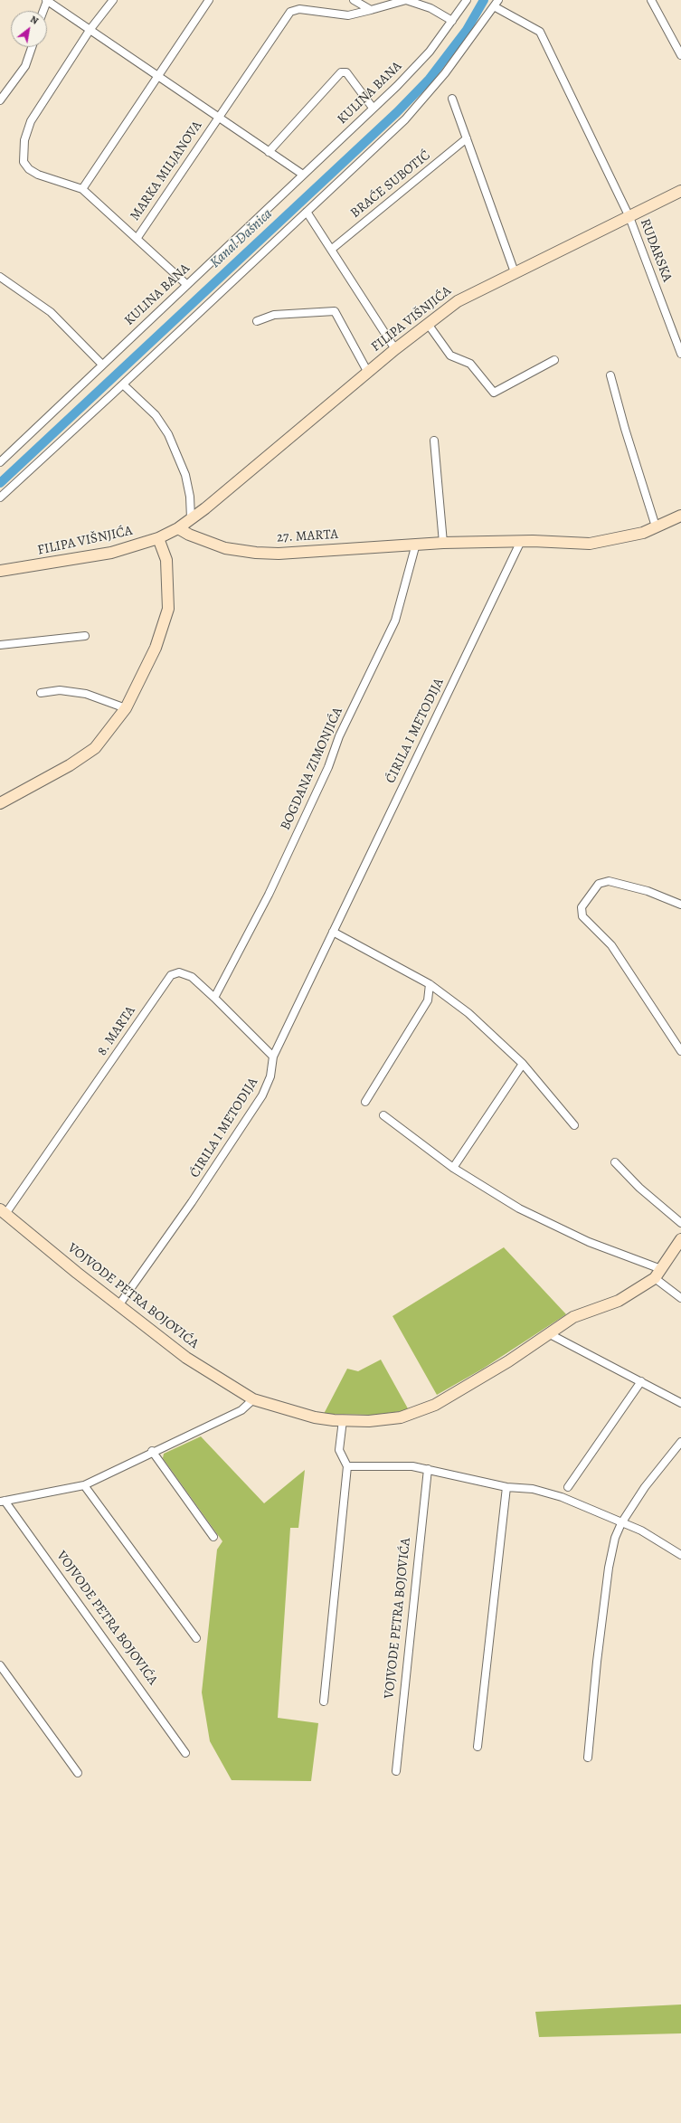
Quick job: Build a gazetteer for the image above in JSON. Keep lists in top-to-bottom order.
{
  "streets": {
    "street": [
      "KULINA BANA",
      "MARKA MILJANOVA",
      "BRAĆE SUBOTIĆ",
      "RUDARSKA",
      "FILIPA VIŠNJIĆA",
      "27. MARTA",
      "ĆIRILA I METODIJA",
      "BOGDANA ZIMONJIĆA",
      "8. MARTA",
      "VOJVODE PETRA BOJOVIĆA"
    ]
  },
  "crossings": [
    ["KULINA BANA", "MARKA MILJANOVA"],
    ["RUDARSKA", "FILIPA VIŠNJIĆA"],
    ["FILIPA VIŠNJIĆA", "27. MARTA"],
    ["27. MARTA", "ĆIRILA I METODIJA"],
    ["27. MARTA", "BOGDANA ZIMONJIĆA"],
    ["ĆIRILA I METODIJA", "8. MARTA"],
    ["ĆIRILA I METODIJA", "VOJVODE PETRA BOJOVIĆA"],
    ["BOGDANA ZIMONJIĆA", "8. MARTA"],
    ["8. MARTA", "VOJVODE PETRA BOJOVIĆA"]
  ],
  "water": ["Kanal Dašnica"],
  "north": "top right"
}
